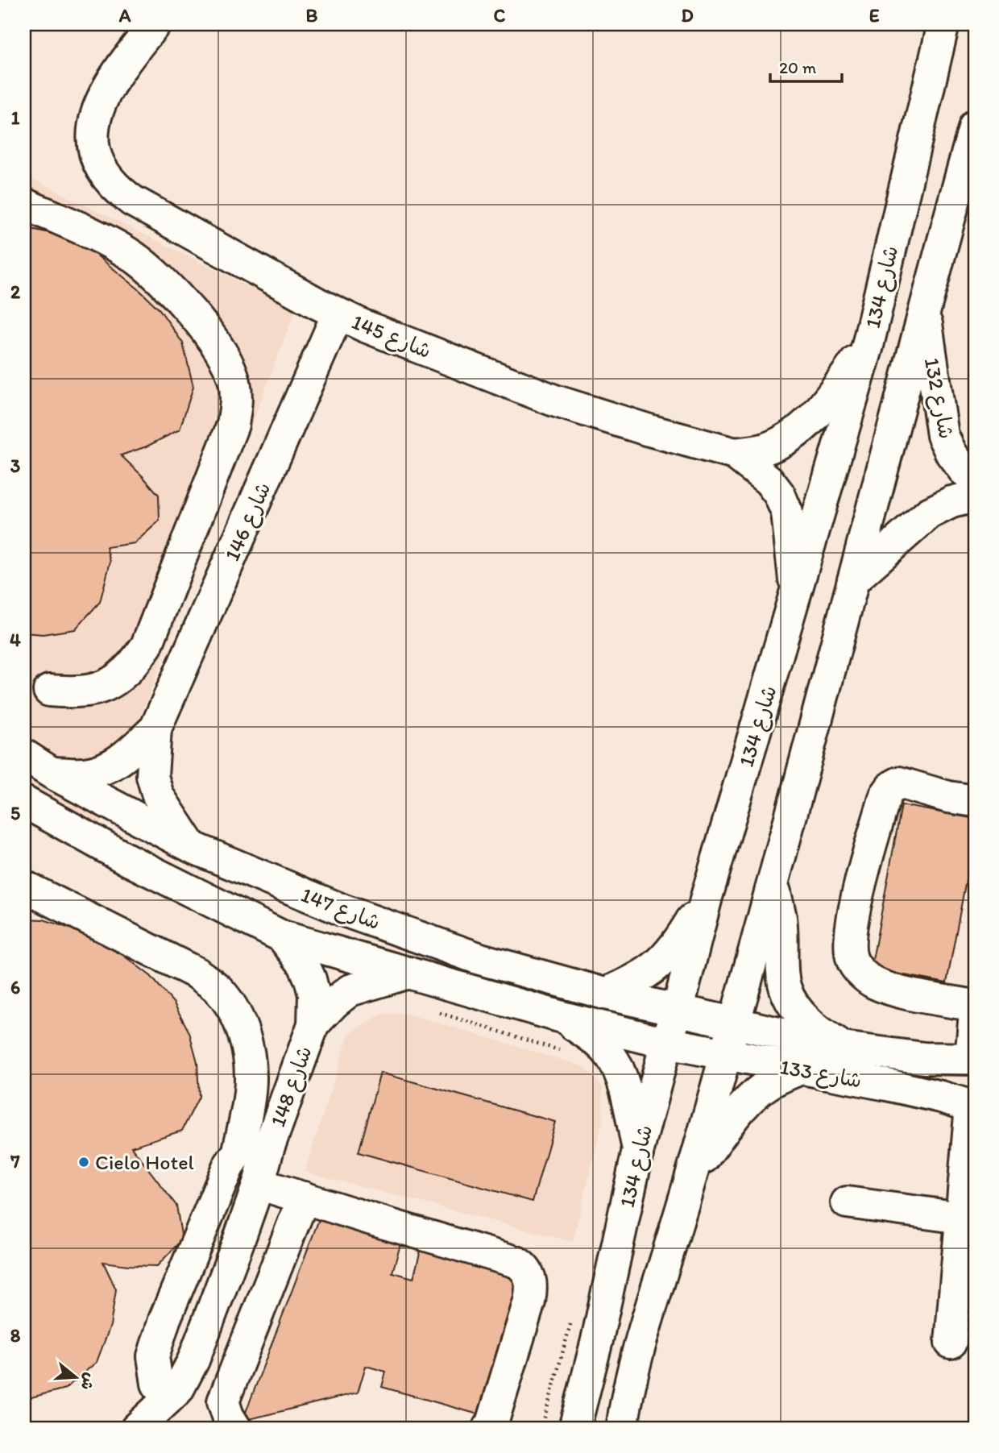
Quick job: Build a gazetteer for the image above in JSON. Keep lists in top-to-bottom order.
{
  "streets": {
    "street": [
      "شارع 134",
      "شارع 145",
      "شارع 132",
      "شارع 146",
      "شارع 147",
      "شارع 133",
      "شارع 148"
    ]
  },
  "crossings": [
    ["شارع 134", "شارع 145"],
    ["شارع 134", "شارع 147"],
    ["شارع 134", "شارع 133"],
    ["شارع 145", "شارع 146"],
    ["شارع 146", "شارع 147"],
    ["شارع 147", "شارع 133"],
    ["شارع 147", "شارع 148"]
  ],
  "places": ["Cielo Hotel"],
  "scale_bar": "20 m",
  "north": "right",
  "grid": {
    "columns": [
      "A",
      "B",
      "C",
      "D",
      "E"
    ],
    "rows": [
      "1",
      "2",
      "3",
      "4",
      "5",
      "6",
      "7",
      "8"
    ]
  }
}
